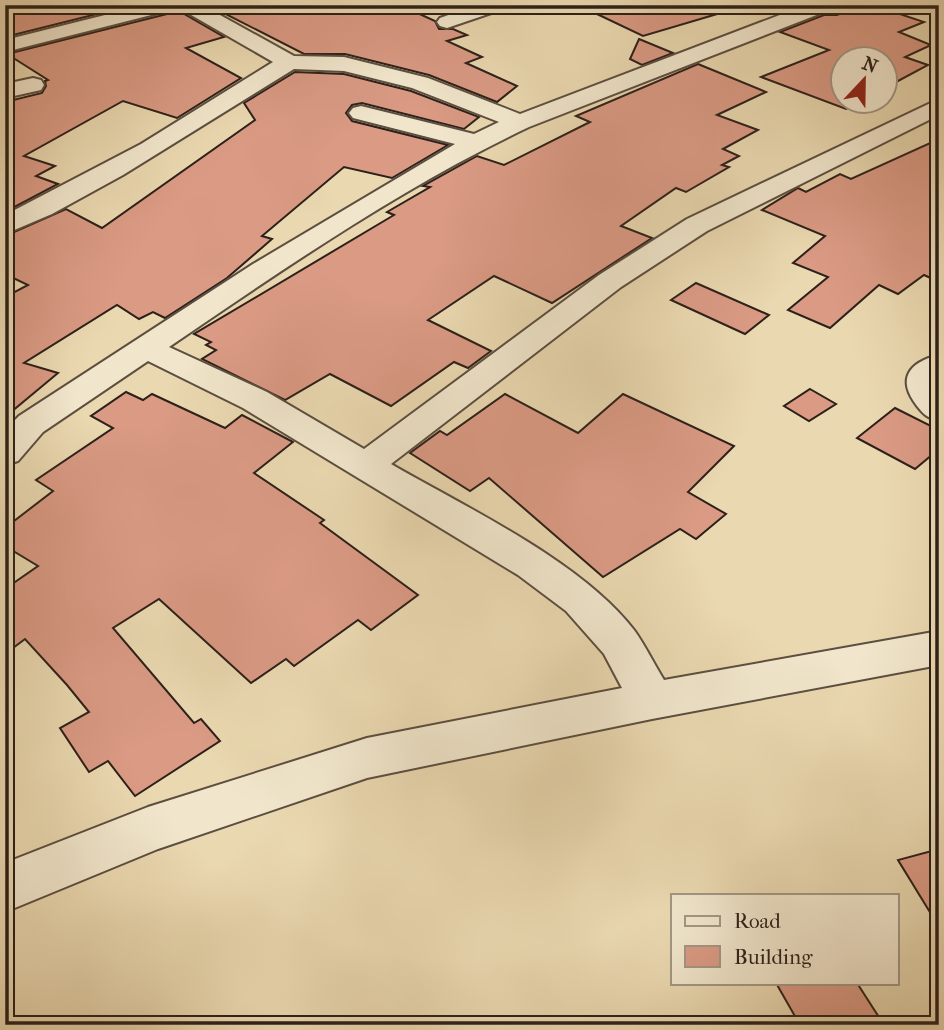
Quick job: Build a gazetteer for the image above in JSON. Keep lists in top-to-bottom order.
{
  "legend": ["Road", "Building"],
  "north": "top"
}
